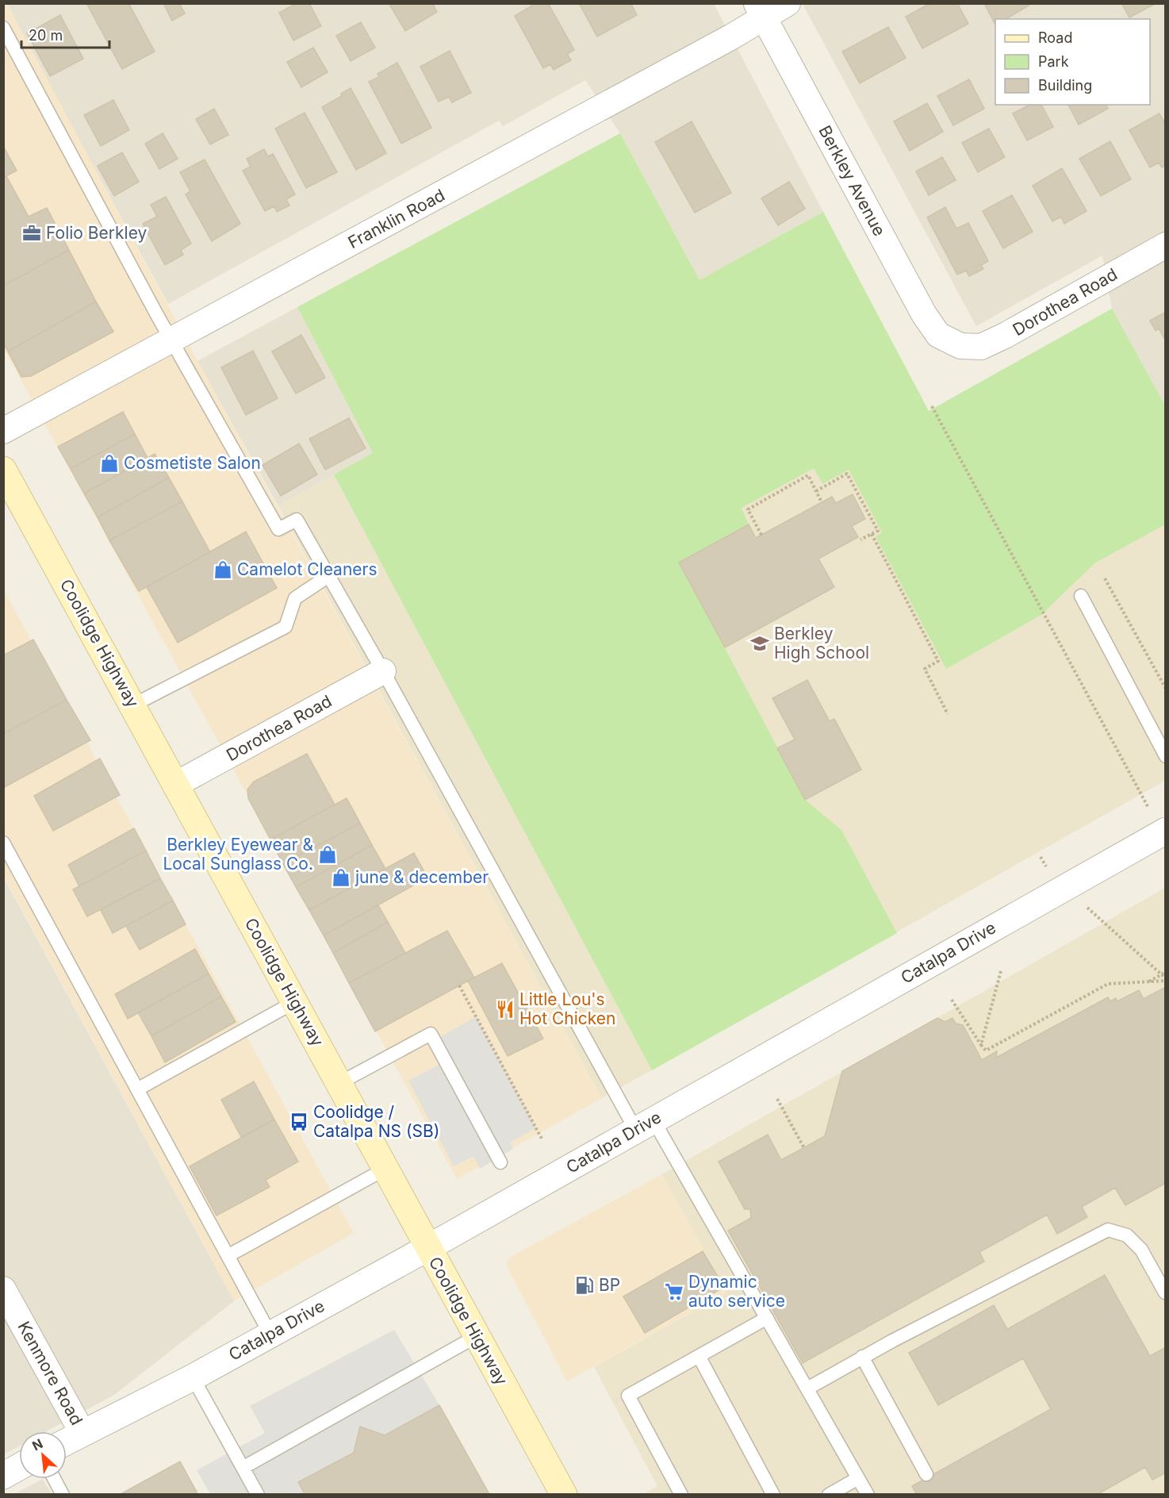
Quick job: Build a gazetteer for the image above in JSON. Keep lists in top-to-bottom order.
{
  "streets": {
    "main road": ["Coolidge Highway"],
    "street": [
      "Berkley Avenue",
      "Franklin Road",
      "Dorothea Road",
      "Catalpa Drive",
      "Kenmore Road"
    ]
  },
  "crossings": [
    ["Berkley Avenue", "Franklin Road"],
    ["Berkley Avenue", "Dorothea Road"],
    ["Dorothea Road", "Coolidge Highway"],
    ["Coolidge Highway", "Catalpa Drive"],
    ["Catalpa Drive", "Kenmore Road"]
  ],
  "places": {
    "office": ["Folio Berkley"],
    "shop": [
      "Cosmetiste Salon",
      "Camelot Cleaners",
      "Berkley Eyewear & Local Sunglass Co.",
      "june & december"
    ],
    "school or university": ["Berkley High School"],
    "restaurant": ["Little Lou's Hot Chicken"],
    "bus stop": ["Coolidge / Catalpa NS (SB)"],
    "fuel station": ["BP"],
    "supermarket": ["Dynamic auto service"]
  },
  "legend": ["Road", "Park", "Building"],
  "scale_bar": "20 m",
  "north": "top left"
}
